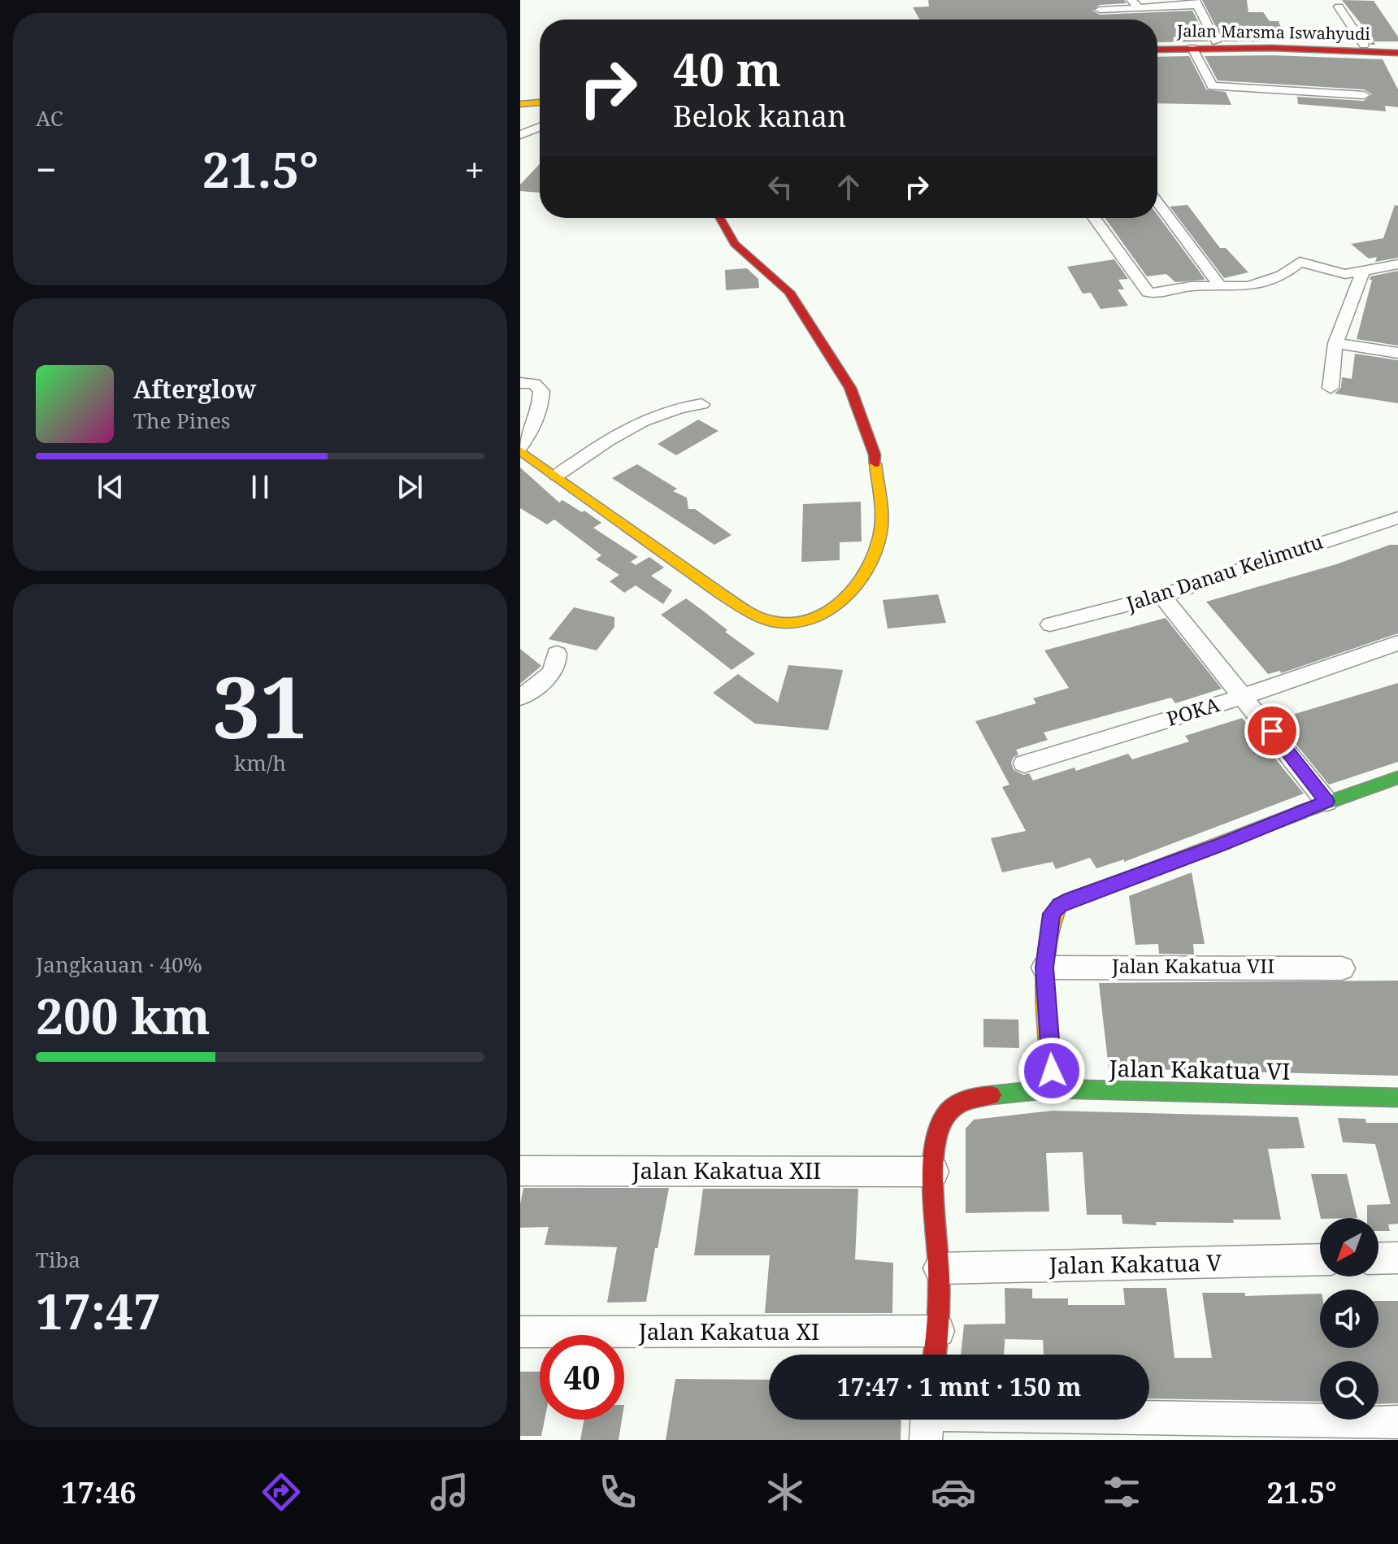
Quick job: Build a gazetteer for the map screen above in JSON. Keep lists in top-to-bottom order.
{
  "streets": {
    "main road": ["Jalan Marsma Iswahyudi", "Jalan Kakatua VI"],
    "street": [
      "Jalan Danau Kelimutu",
      "POKA",
      "Jalan Kakatua VII",
      "Jalan Kakatua XII",
      "Jalan Kakatua V",
      "Jalan Kakatua XI"
    ]
  },
  "crossings": [
    ["Jalan Kakatua VI", "Jalan Kakatua XII"]
  ],
  "north": "bottom left",
  "page": {
    "tile": [
      "AC",
      ["31", "km/h"],
      ["Jangkauan · 40%", "200 km"],
      ["Tiba", "17:47"]
    ],
    "turn": ["40 m", "Belok kanan"],
    "heat": ["−", "21.5°", "+"],
    "song": ["Afterglow", "The Pines"],
    "limit": "40",
    "trip": "17:47 · 1 mnt · 150 m",
    "tabs": ["17:46", "21.5°"]
  }
}
